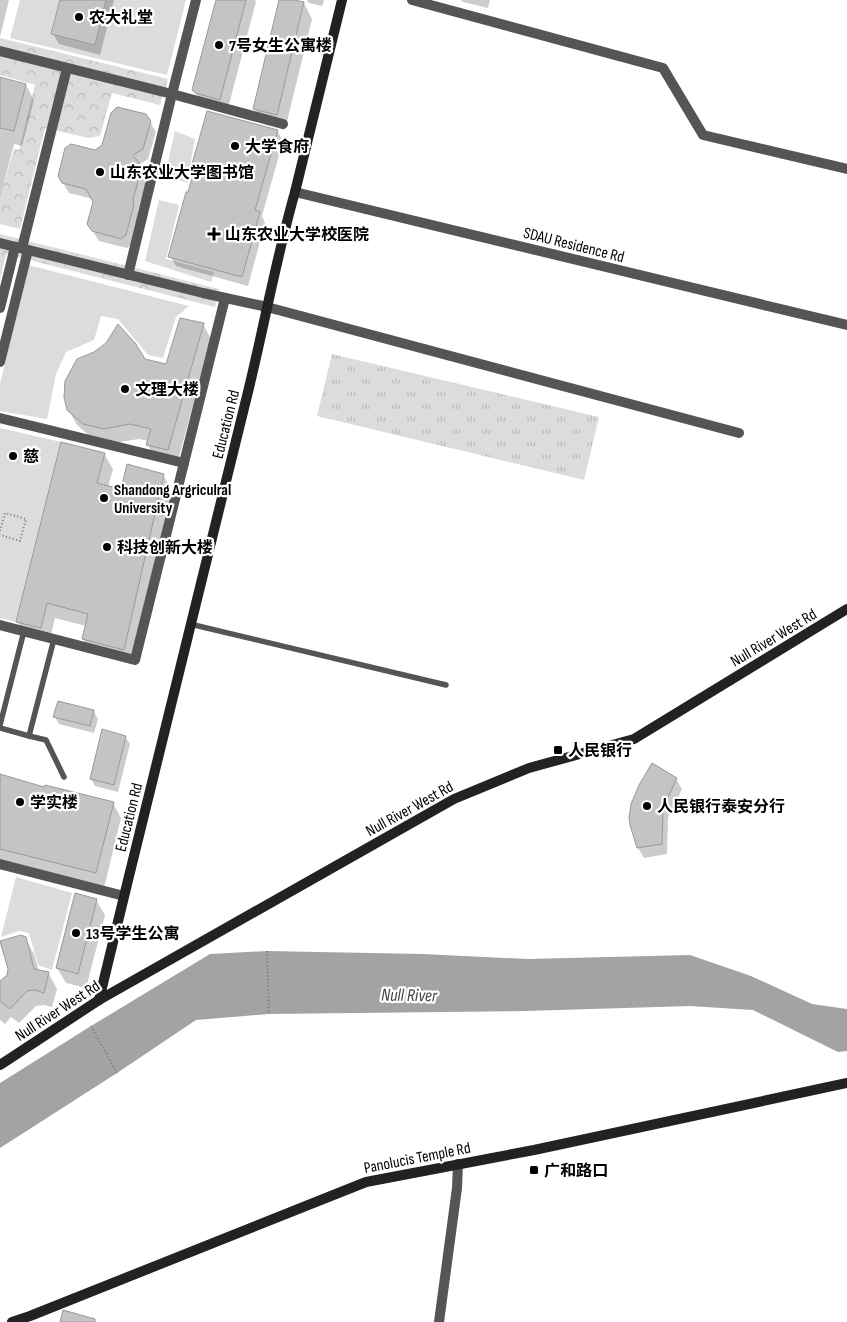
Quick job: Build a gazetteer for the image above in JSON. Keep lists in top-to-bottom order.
{
  "streets": {
    "street": [
      "SDAU Residence Rd",
      "Education Rd",
      "Null River West Rd",
      "Panolucis Temple Rd"
    ]
  },
  "crossings": [
    ["SDAU Residence Rd", "Education Rd"],
    ["Education Rd", "Null River West Rd"]
  ],
  "water": ["Null River"],
  "places": {
    "other": [
      "农大礼堂",
      "7号女生公寓楼",
      "大学食府",
      "山东农业大学图书馆",
      "文理大楼",
      "慈",
      "Shandong Argriculral University",
      "科技创新大楼",
      "学实楼",
      "人民银行泰安分行",
      "13号学生公寓"
    ],
    "health": ["山东农业大学校医院"],
    "transit": ["人民银行", "广和路口"]
  }
}
